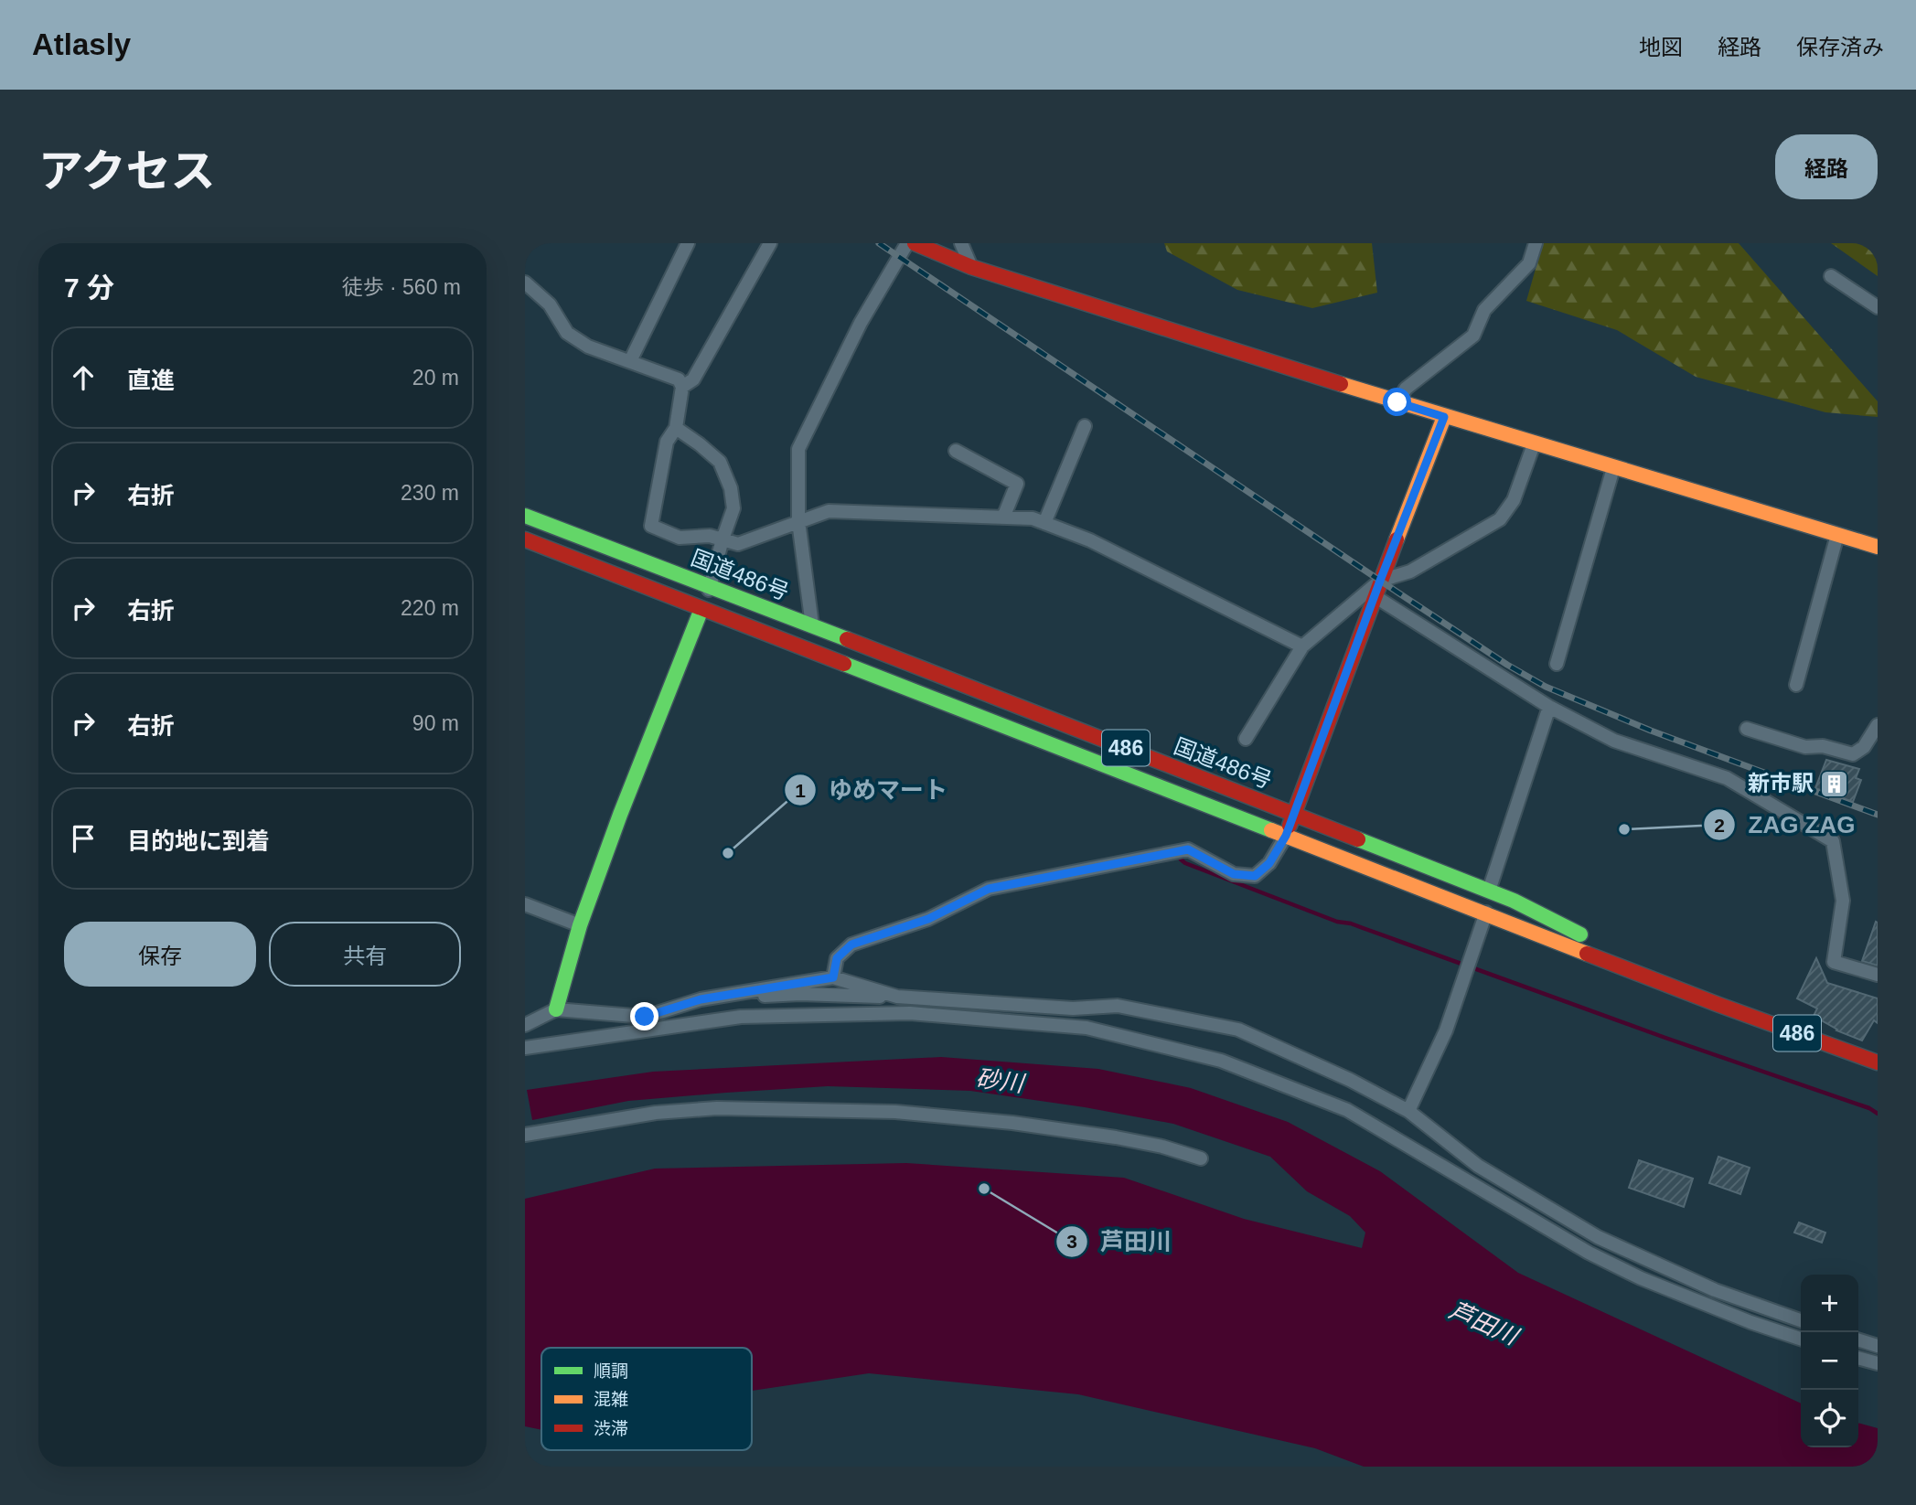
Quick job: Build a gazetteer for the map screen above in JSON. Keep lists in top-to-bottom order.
{
  "streets": {
    "main road": ["国道486号", "486"]
  },
  "water": ["砂川", "芦田川"],
  "places": {
    "building": ["新市駅"],
    "other": ["ZAG ZAG", "ゆめマート", "芦田川"]
  },
  "legend": ["順調", "混雑", "渋滞"],
  "page": {
    "header": "Atlasly",
    "nav": ["地図", "経路", "保存済み"],
    "title": "アクセス",
    "buttons": [
      "経路",
      ["保存", "共有"]
    ],
    "heading": ["7 分", "徒歩 · 560 m"],
    "list": [
      ["直進", "20 m"],
      ["右折", "230 m"],
      ["右折", "220 m"],
      ["右折", "90 m"],
      "目的地に到着"
    ],
    "map_buttons": ["+", "−"]
  }
}
